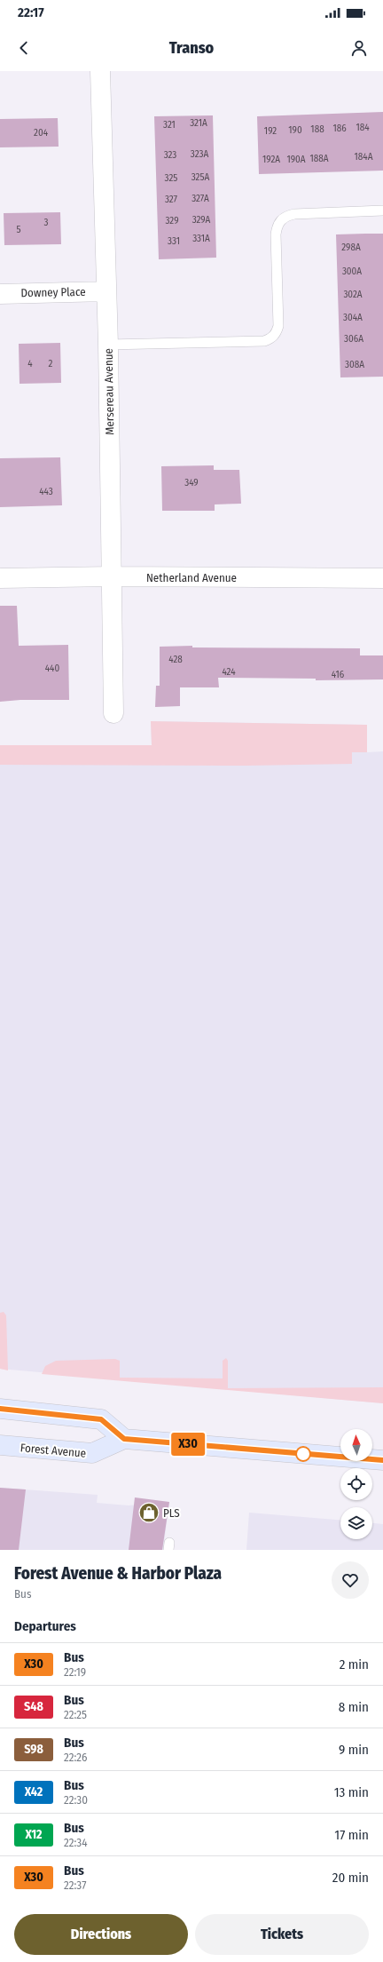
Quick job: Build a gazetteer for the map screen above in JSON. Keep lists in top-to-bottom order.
{
  "streets": {
    "main road": ["Forest Avenue"],
    "street": ["Downey Place", "Mersereau Avenue", "Netherland Avenue"]
  },
  "crossings": [
    ["Downey Place", "Mersereau Avenue"],
    ["Mersereau Avenue", "Netherland Avenue"]
  ],
  "places": {
    "shop": ["PLS"]
  },
  "lines": ["bus line X30"],
  "house_numbers": [
    "321A",
    "321",
    "184",
    "186",
    "188",
    "190",
    "192",
    "204",
    "323A",
    "323",
    "184A",
    "188A",
    "192A",
    "190A",
    "325A",
    "325",
    "327A",
    "327",
    "329A",
    "329",
    "3",
    "5",
    "331A",
    "331",
    "298A",
    "300A",
    "302A",
    "304A",
    "306A",
    "4",
    "2",
    "308A",
    "349",
    "443",
    "428",
    "440",
    "424",
    "416"
  ],
  "north": "top",
  "page": {
    "status": "22:17",
    "header": "Transo",
    "on_map": "X30",
    "heading": [
      ["Forest Avenue & Harbor Plaza", "Bus"],
      "Departures"
    ],
    "list": [
      {
        "mark": "X30",
        "name": "Bus",
        "note": "22:19",
        "value": "2 min"
      },
      {
        "mark": "S48",
        "name": "Bus",
        "note": "22:25",
        "value": "8 min"
      },
      {
        "mark": "S98",
        "name": "Bus",
        "note": "22:26",
        "value": "9 min"
      },
      {
        "mark": "X42",
        "name": "Bus",
        "note": "22:30",
        "value": "13 min"
      },
      {
        "mark": "X12",
        "name": "Bus",
        "note": "22:34",
        "value": "17 min"
      },
      {
        "mark": "X30",
        "name": "Bus",
        "note": "22:37",
        "value": "20 min"
      }
    ],
    "buttons": ["Directions", "Tickets"]
  }
}
